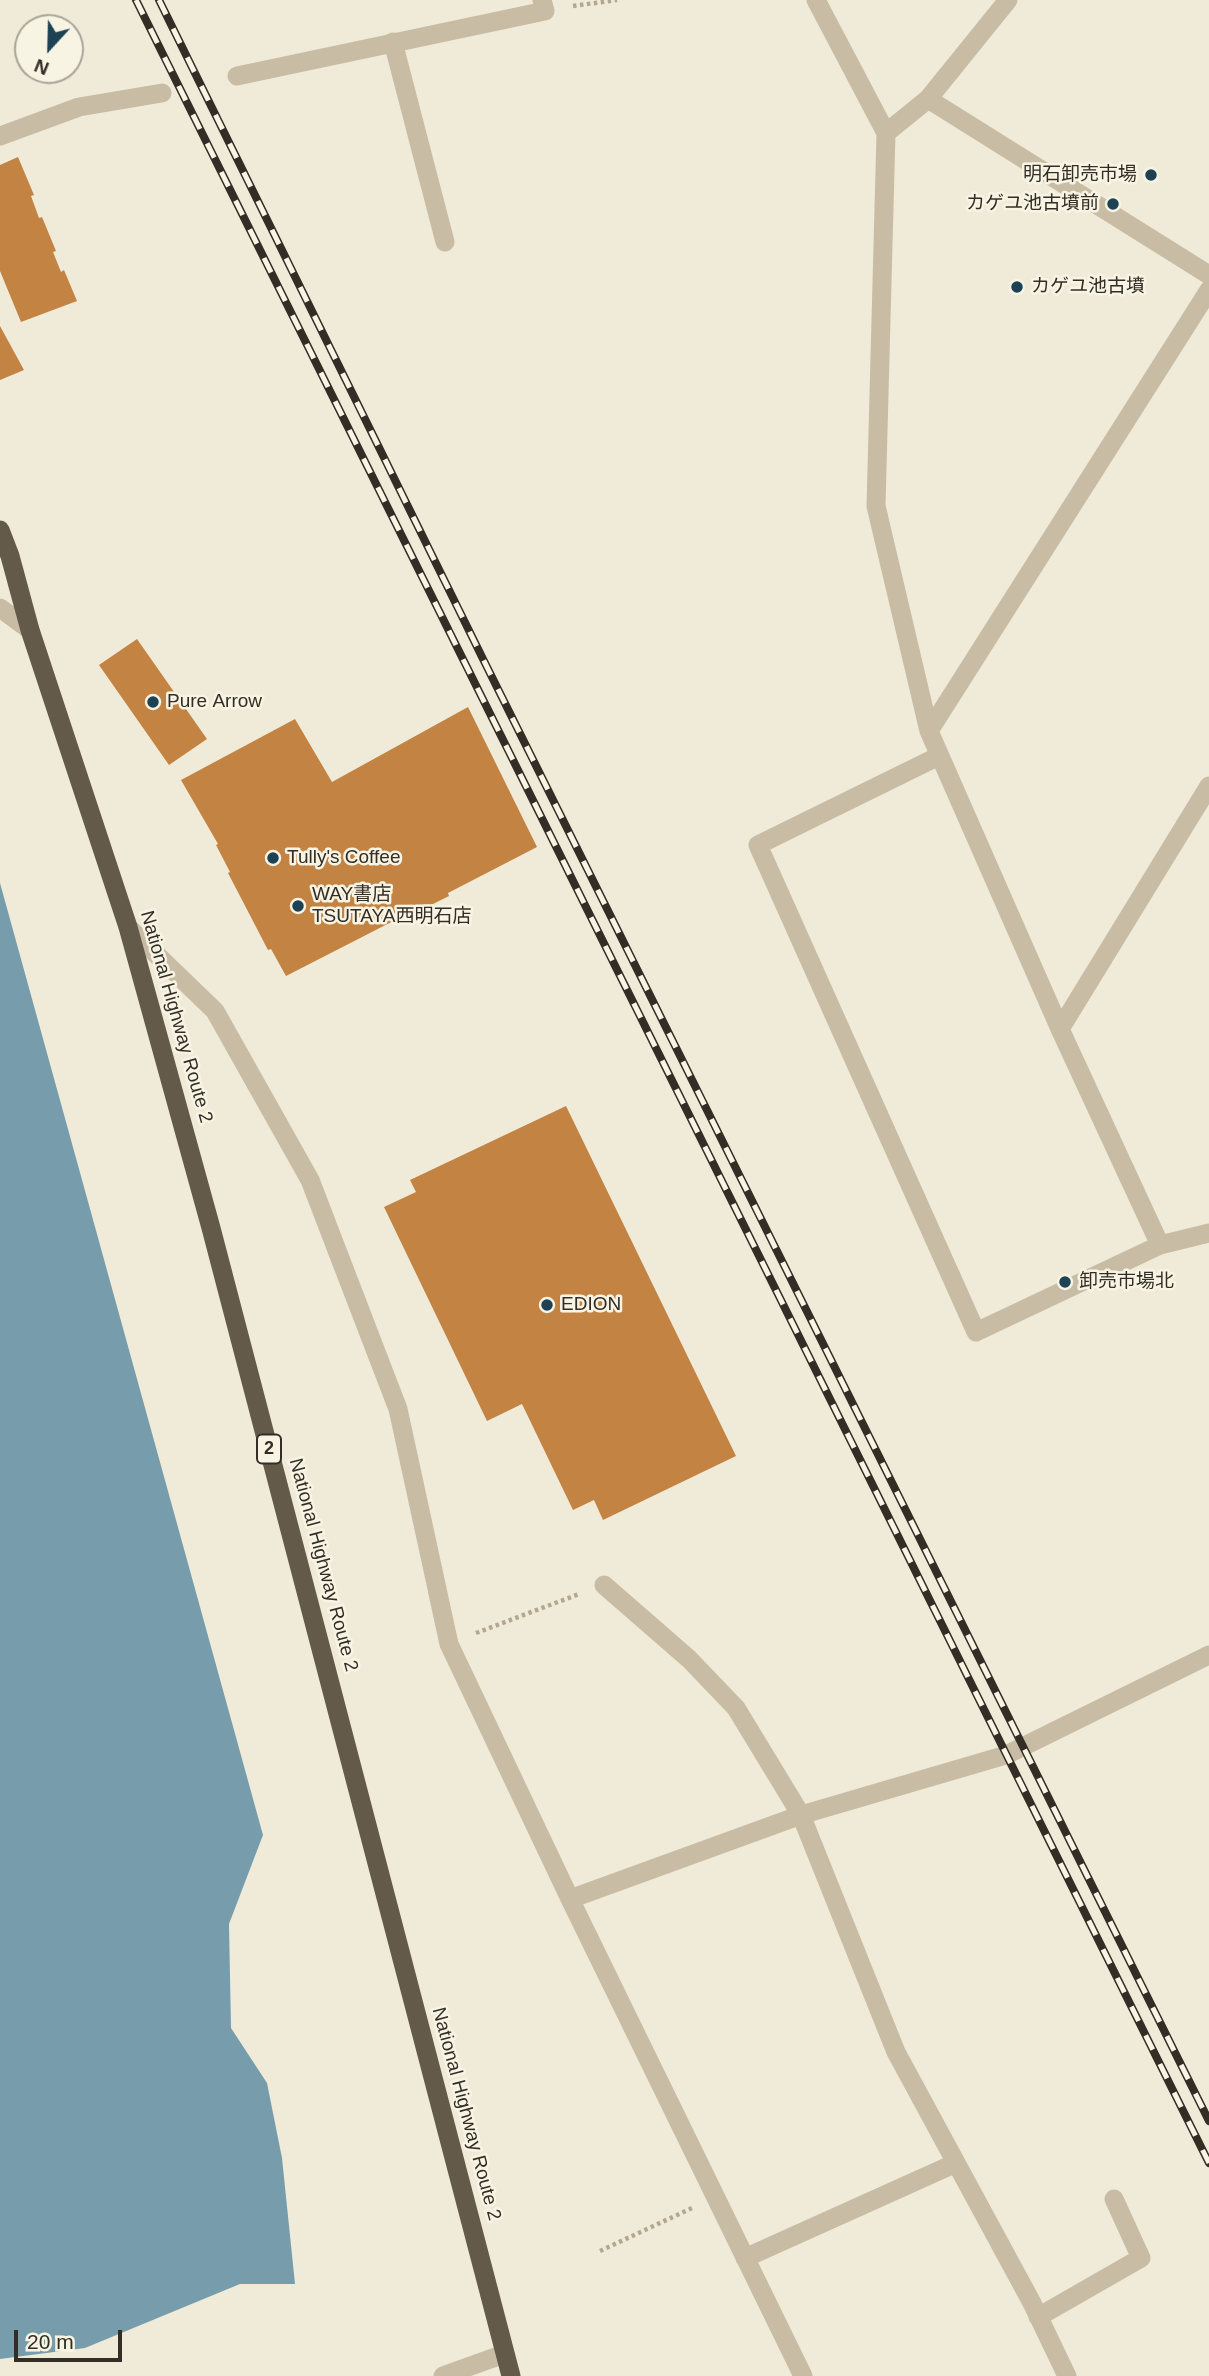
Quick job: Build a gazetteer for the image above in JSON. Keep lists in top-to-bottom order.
{
  "streets": {
    "highway": ["National Highway Route 2", "2"]
  },
  "places": [
    "明石卸売市場",
    "カゲユ池古墳前",
    "カゲユ池古墳",
    "Pure Arrow",
    "Tully's Coffee",
    "WAY書店 TSUTAYA西明石店",
    "卸売市場北",
    "EDION"
  ],
  "scale_bar": "20 m",
  "north": "bottom"
}
